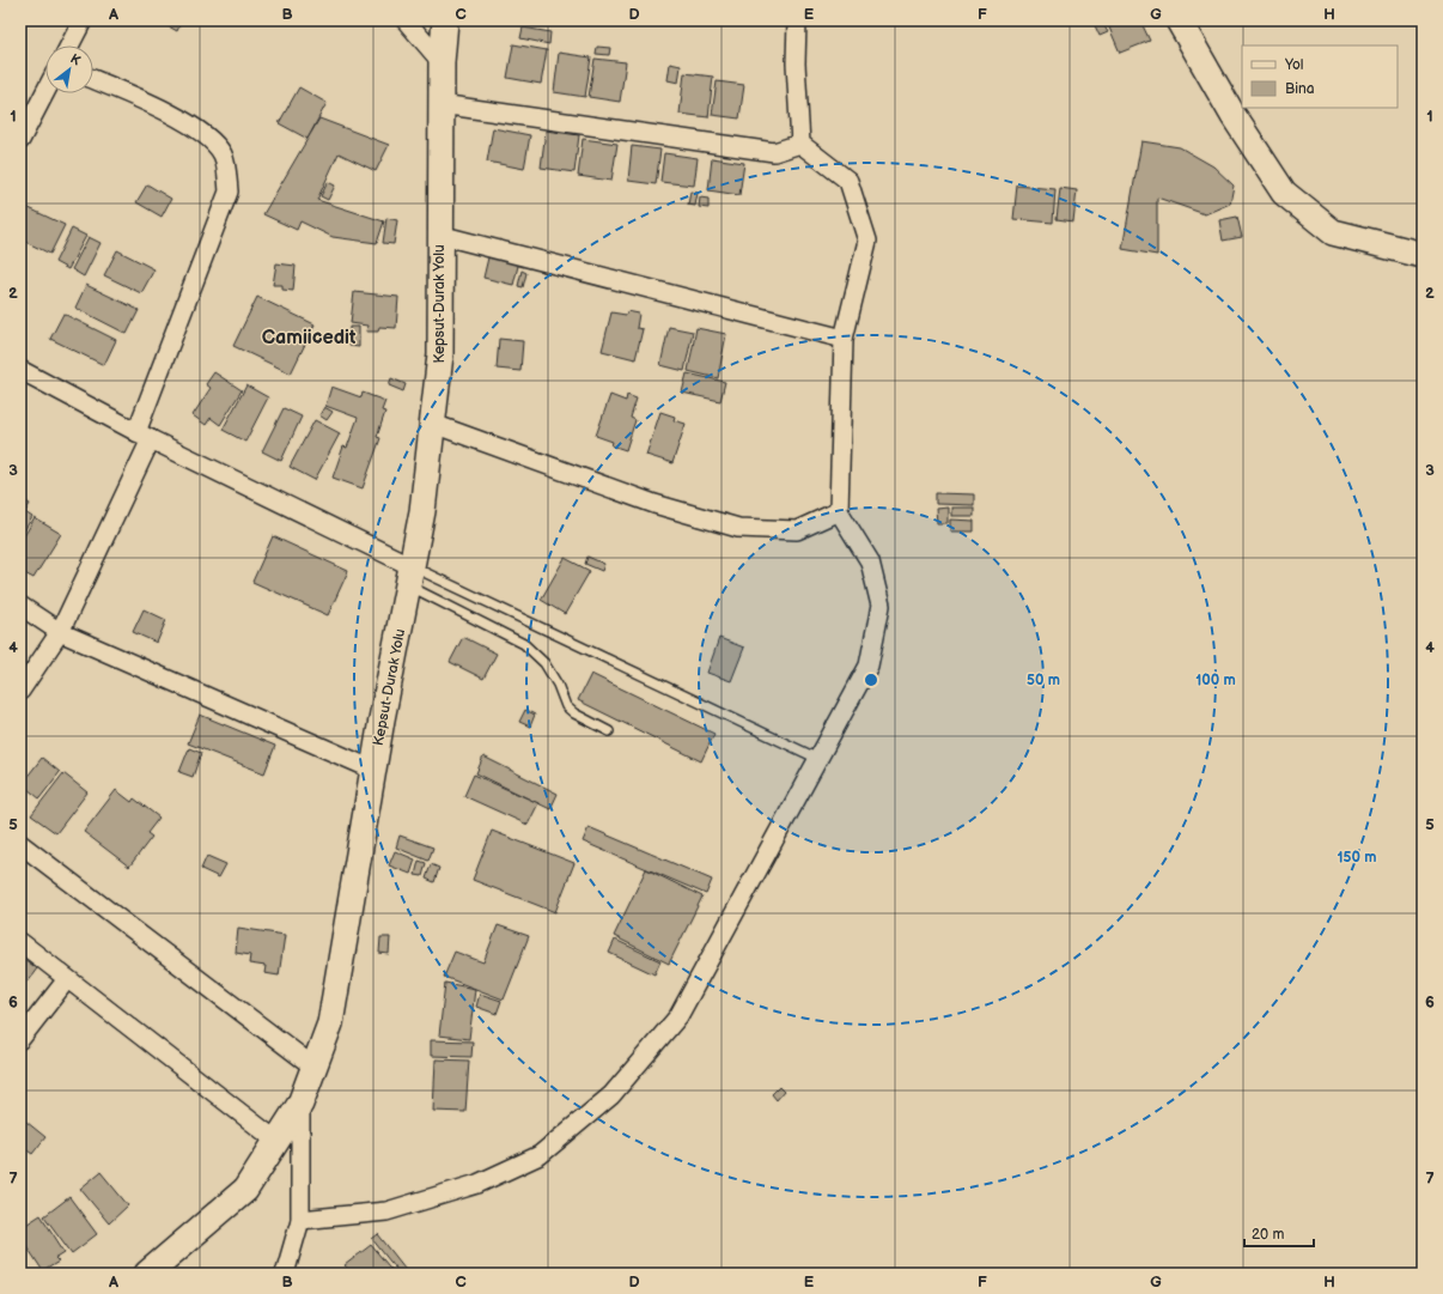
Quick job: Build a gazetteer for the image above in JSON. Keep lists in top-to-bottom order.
{
  "streets": {
    "main road": ["Kepsut-Durak Yolu"]
  },
  "districts": ["Camiicedit"],
  "legend": ["Yol", "Bina"],
  "scale_bar": "20 m",
  "north": "top right",
  "grid": {
    "columns": [
      "A",
      "B",
      "C",
      "D",
      "E",
      "F",
      "G",
      "H"
    ],
    "rows": [
      "1",
      "2",
      "3",
      "4",
      "5",
      "6",
      "7"
    ]
  },
  "rings": ["50 m", "100 m", "150 m"]
}
